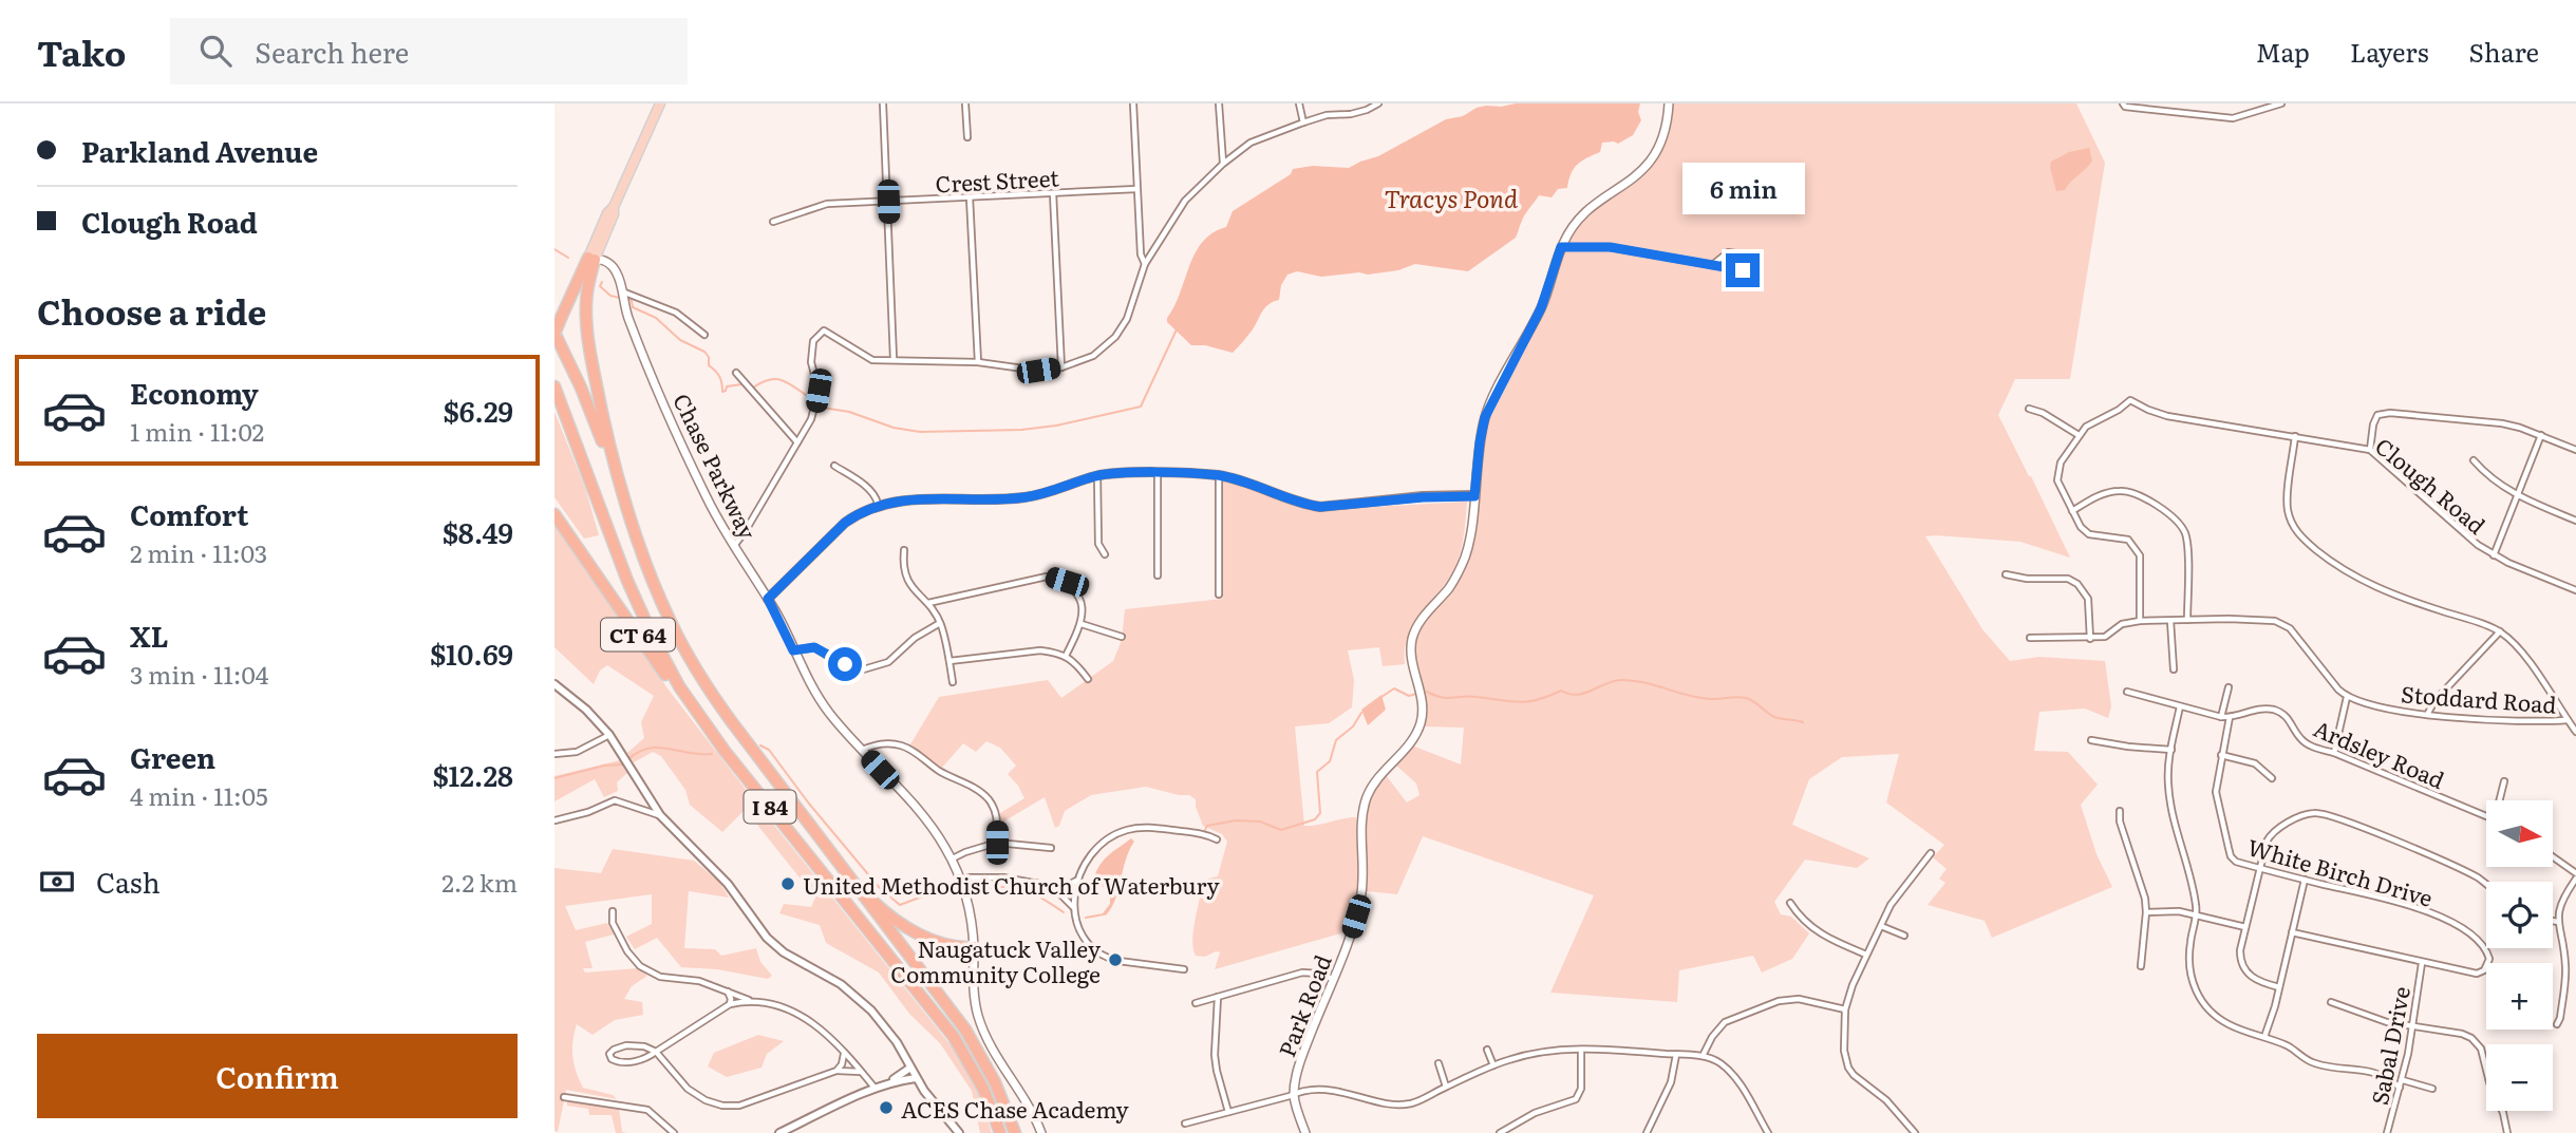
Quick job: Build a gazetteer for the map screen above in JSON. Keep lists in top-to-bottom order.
{
  "streets": {
    "highway": ["CT 64", "I 84"],
    "main road": ["Chase Parkway", "Park Road"],
    "street": [
      "Crest Street",
      "Clough Road",
      "Stoddard Road",
      "Ardsley Road",
      "White Birch Drive",
      "Sabal Drive"
    ]
  },
  "crossings": [
    ["CT 64", "I 84"],
    ["Ardsley Road", "White Birch Drive"],
    ["White Birch Drive", "Sabal Drive"]
  ],
  "water": ["Tracys Pond"],
  "places": ["United Methodist Church of Waterbury", "Naugatuck Valley Community College", "ACES Chase Academy"],
  "north": "right",
  "page": {
    "header": "Tako",
    "search": "Search here",
    "nav": ["Map", "Layers", "Share"],
    "banner": ["Parkland Avenue", "Clough Road"],
    "bubble": "6 min",
    "heading": "Choose a ride",
    "list": [
      {
        "name": "Economy",
        "note": "1 min · 11:02",
        "value": "$6.29"
      },
      {
        "name": "Comfort",
        "note": "2 min · 11:03",
        "value": "$8.49"
      },
      {
        "name": "XL",
        "note": "3 min · 11:04",
        "value": "$10.69"
      },
      {
        "name": "Green",
        "note": "4 min · 11:05",
        "value": "$12.28"
      }
    ],
    "map_buttons": ["+", "−"],
    "pay": ["Cash", "2.2 km"],
    "buttons": "Confirm"
  }
}
